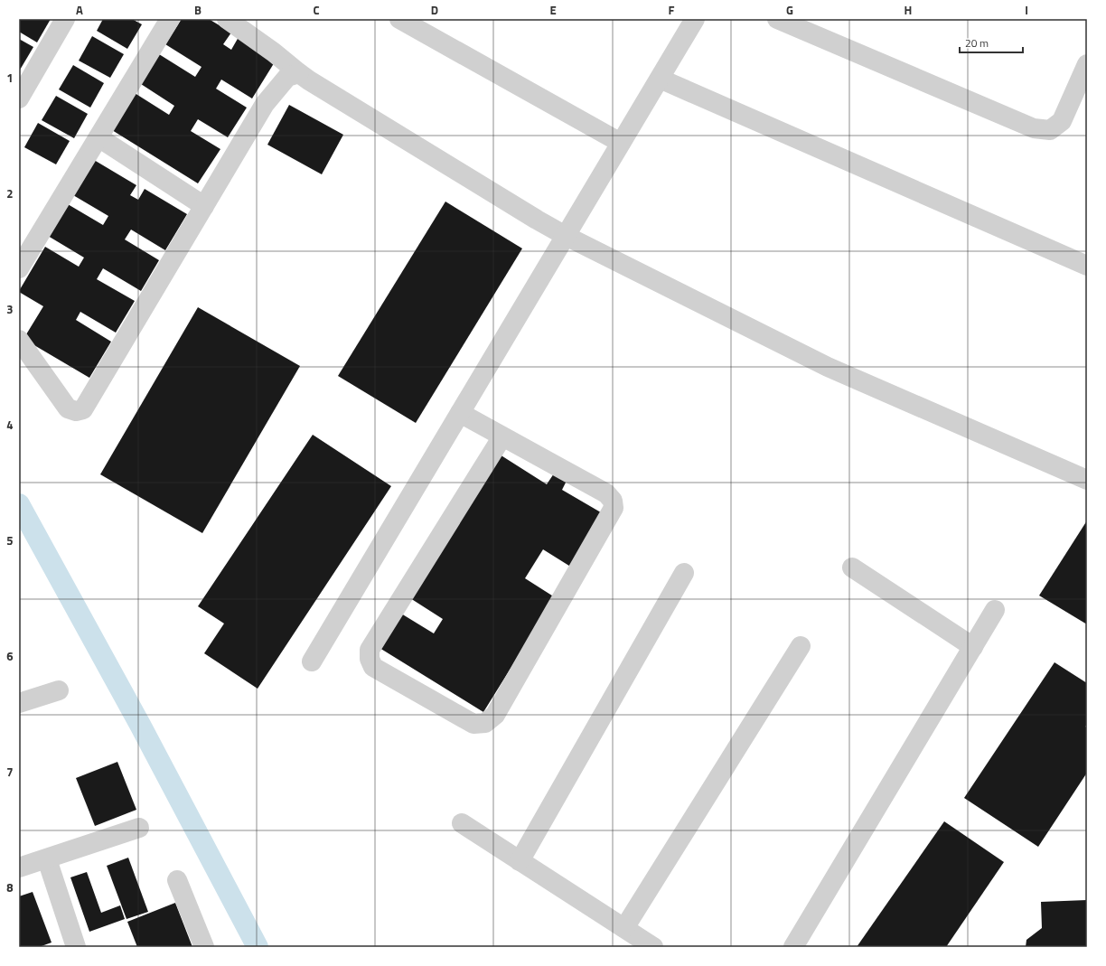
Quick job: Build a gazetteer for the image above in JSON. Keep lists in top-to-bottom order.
{
  "scale_bar": "20 m",
  "grid": {
    "columns": [
      "A",
      "B",
      "C",
      "D",
      "E",
      "F",
      "G",
      "H",
      "I"
    ],
    "rows": [
      "1",
      "2",
      "3",
      "4",
      "5",
      "6",
      "7",
      "8"
    ]
  }
}
